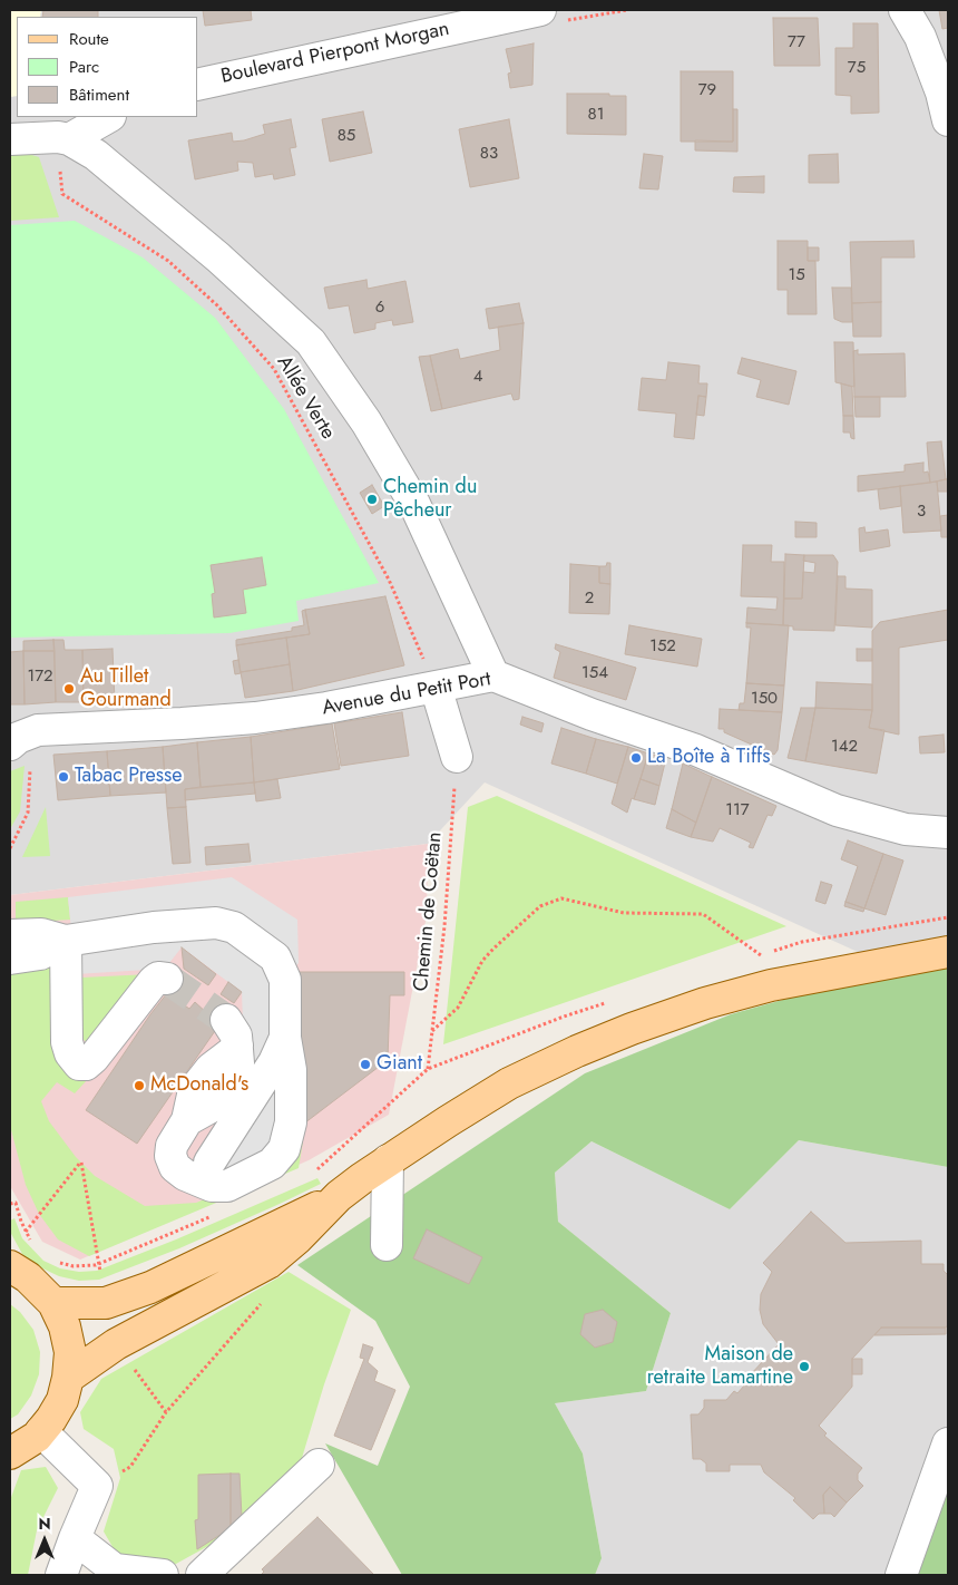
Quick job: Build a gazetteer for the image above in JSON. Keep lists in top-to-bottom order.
{
  "streets": {
    "street": ["Boulevard Pierpont Morgan", "Avenue du Petit Port"],
    "path": ["Allée Verte", "Chemin de Coëtan"]
  },
  "crossings": [
    ["Allée Verte", "Avenue du Petit Port"]
  ],
  "places": [
    "Chemin du Pêcheur",
    "Au Tillet Gourmand",
    "La Boîte à Tiffs",
    "Tabac Presse",
    "Giant",
    "McDonald's",
    "Maison de retraite Lamartine"
  ],
  "house_numbers": [
    "77",
    "75",
    "79",
    "81",
    "85",
    "83",
    "15",
    "6",
    "4",
    "3",
    "2",
    "152",
    "154",
    "172",
    "150",
    "142",
    "117"
  ],
  "legend": ["Route", "Parc", "Bâtiment"],
  "north": "top"
}
